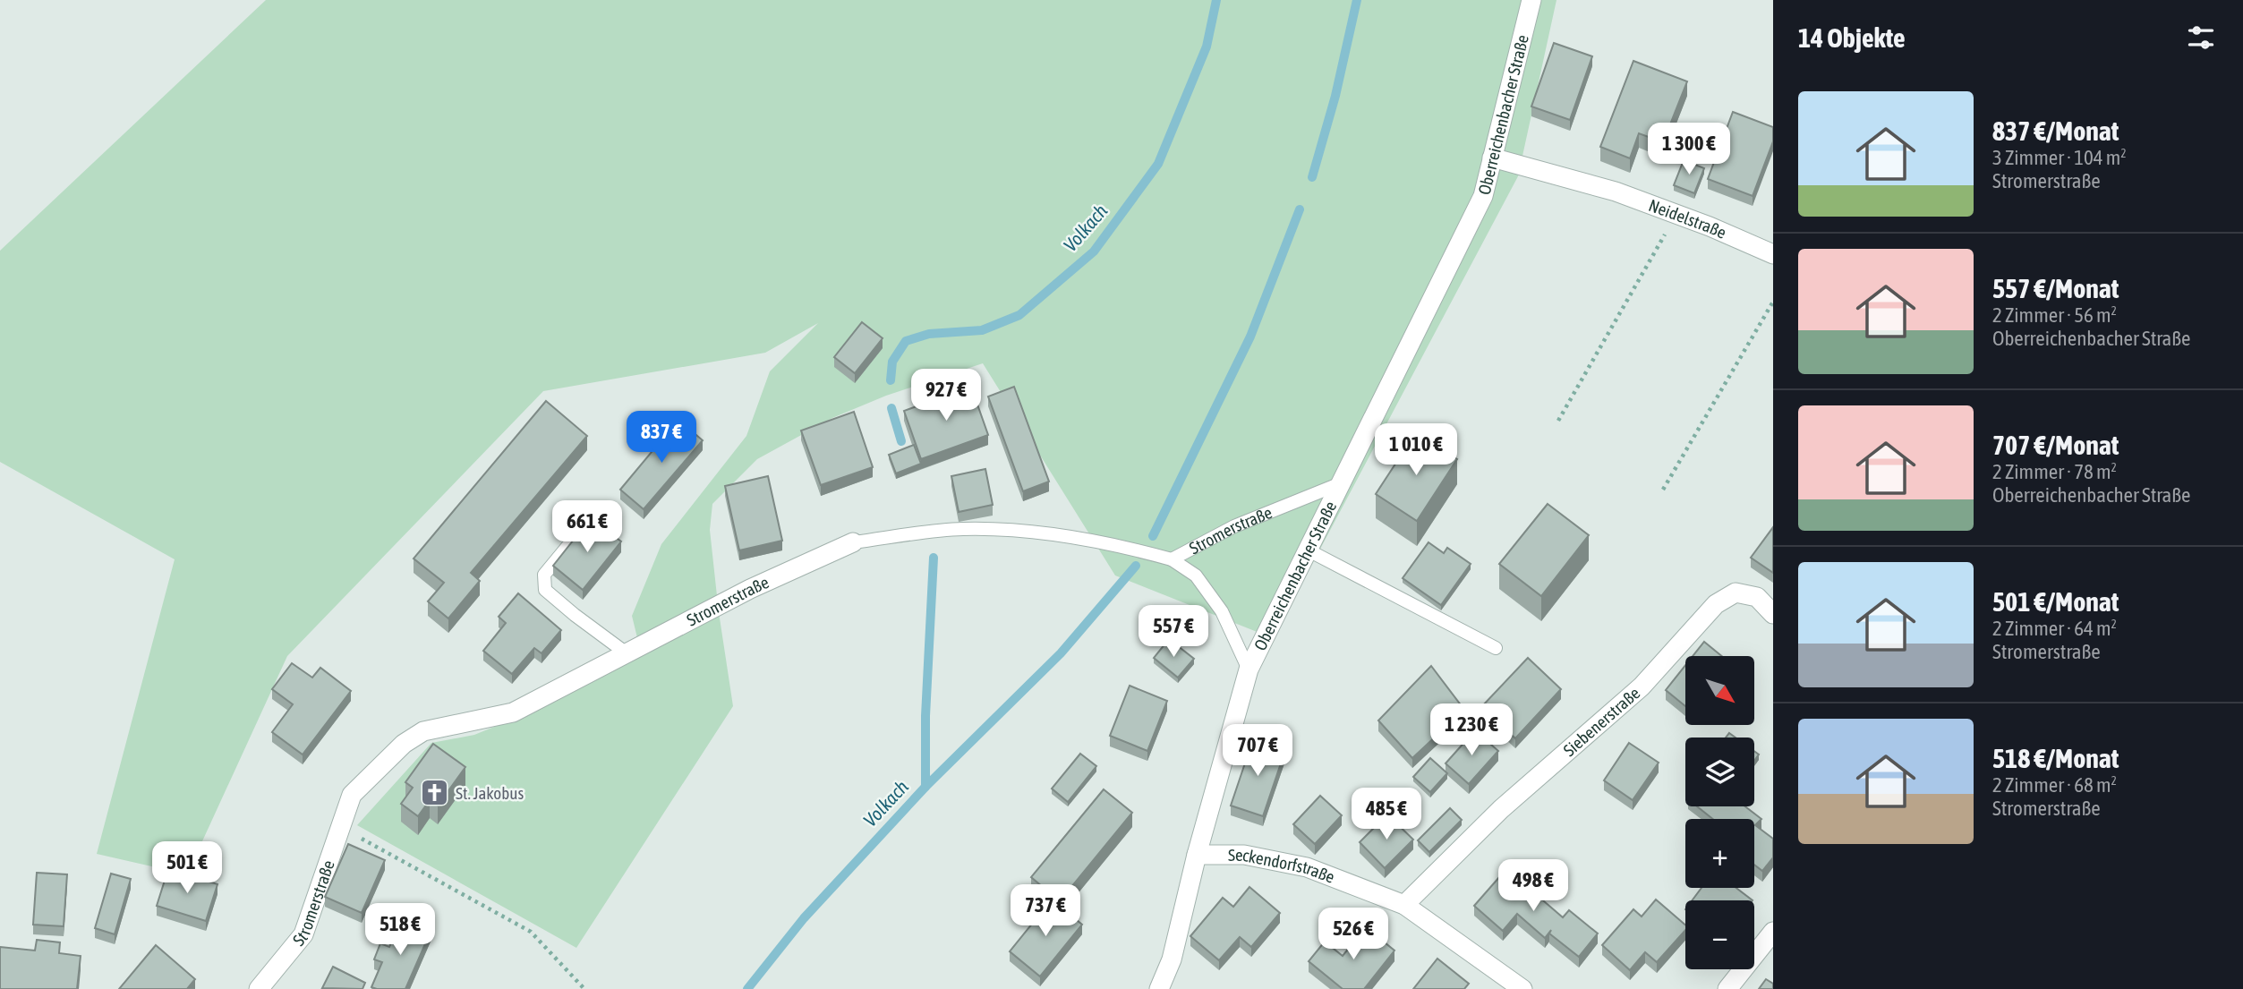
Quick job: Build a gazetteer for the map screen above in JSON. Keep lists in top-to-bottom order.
{
  "streets": {
    "street": [
      "Oberreichenbacher Straße",
      "Neidelstraße",
      "Stromerstraße",
      "Siebenerstraße",
      "Seckendorfstraße"
    ]
  },
  "crossings": [
    ["Oberreichenbacher Straße", "Neidelstraße"],
    ["Oberreichenbacher Straße", "Stromerstraße"],
    ["Oberreichenbacher Straße", "Seckendorfstraße"],
    ["Siebenerstraße", "Seckendorfstraße"]
  ],
  "water": ["Volkach"],
  "places": {
    "church": ["St. Jakobus"]
  },
  "north": "bottom right",
  "page": {
    "heading": "14 Objekte",
    "list": [
      {
        "name": "837 €/Monat",
        "note": "3 Zimmer · 104 m² · Stromerstraße"
      },
      {
        "name": "557 €/Monat",
        "note": "2 Zimmer · 56 m² · Oberreichenbacher Straße"
      },
      {
        "name": "707 €/Monat",
        "note": "2 Zimmer · 78 m² · Oberreichenbacher Straße"
      },
      {
        "name": "501 €/Monat",
        "note": "2 Zimmer · 64 m² · Stromerstraße"
      },
      {
        "name": "518 €/Monat",
        "note": "2 Zimmer · 68 m² · Stromerstraße"
      }
    ],
    "price": [
      "1 300 €",
      "927 €",
      "837 €",
      "1 010 €",
      "661 €",
      "557 €",
      "1 230 €",
      "707 €",
      "485 €",
      "501 €",
      "498 €",
      "737 €",
      "518 €",
      "526 €"
    ],
    "map_buttons": ["+", "−"]
  }
}
